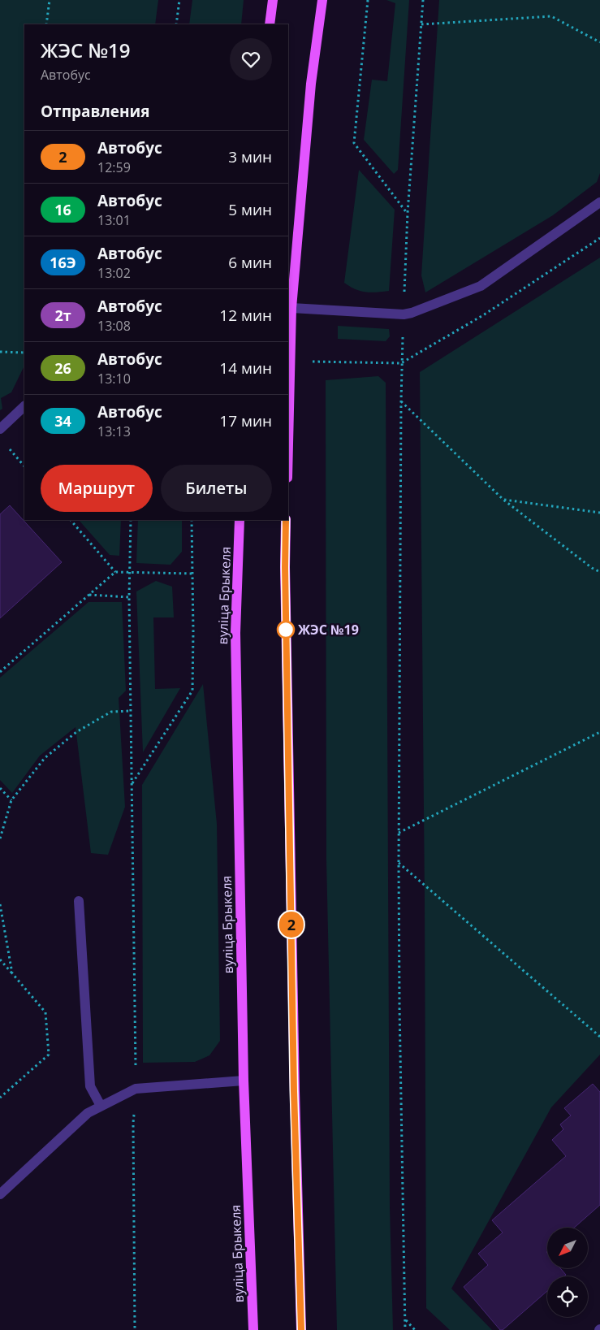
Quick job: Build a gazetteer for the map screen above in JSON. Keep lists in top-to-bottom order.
{
  "streets": {
    "main road": ["вуліца Брыкеля"]
  },
  "places": ["ЖЭС №19"],
  "lines": ["bus line 2"],
  "north": "bottom left",
  "page": {
    "on_map": "2",
    "heading": [
      ["ЖЭС №19", "Автобус"],
      "Отправления"
    ],
    "list": [
      {
        "mark": "2",
        "name": "Автобус",
        "note": "12:59",
        "value": "3 мин"
      },
      {
        "mark": "16",
        "name": "Автобус",
        "note": "13:01",
        "value": "5 мин"
      },
      {
        "mark": "16Э",
        "name": "Автобус",
        "note": "13:02",
        "value": "6 мин"
      },
      {
        "mark": "2т",
        "name": "Автобус",
        "note": "13:08",
        "value": "12 мин"
      },
      {
        "mark": "26",
        "name": "Автобус",
        "note": "13:10",
        "value": "14 мин"
      },
      {
        "mark": "34",
        "name": "Автобус",
        "note": "13:13",
        "value": "17 мин"
      }
    ],
    "buttons": ["Маршрут", "Билеты"]
  }
}
